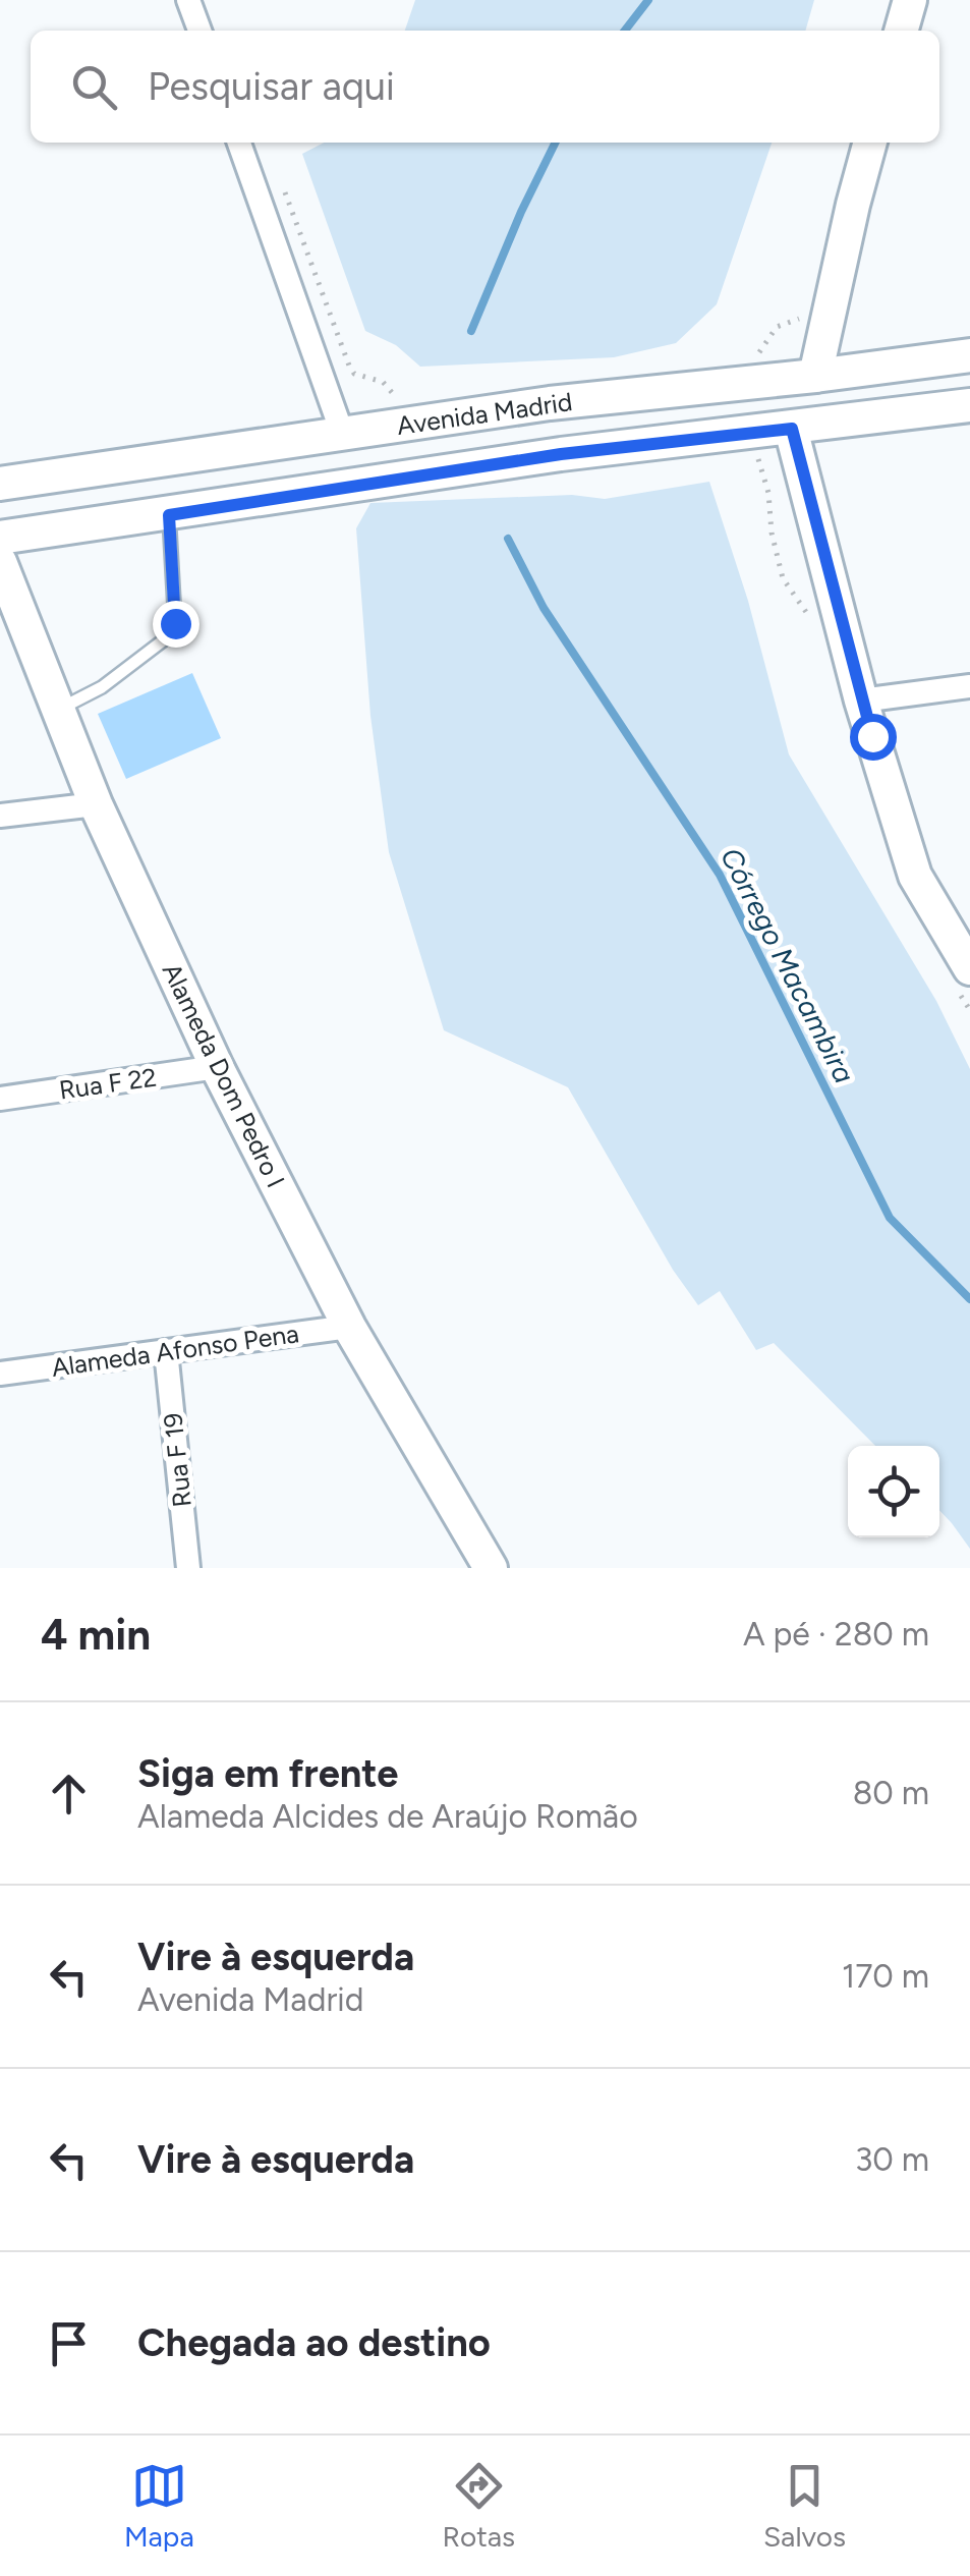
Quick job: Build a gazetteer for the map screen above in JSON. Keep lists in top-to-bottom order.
{
  "streets": {
    "street": [
      "Avenida Madrid",
      "Alameda Dom Pedro I",
      "Rua F 22",
      "Alameda Afonso Pena",
      "Rua F 19"
    ]
  },
  "crossings": [
    ["Alameda Dom Pedro I", "Rua F 22"],
    ["Alameda Dom Pedro I", "Alameda Afonso Pena"],
    ["Alameda Afonso Pena", "Rua F 19"]
  ],
  "water": ["Córrego Macambira"],
  "page": {
    "search": "Pesquisar aqui",
    "heading": ["4 min", "A pé · 280 m"],
    "list": [
      ["Siga em frente", "Alameda Alcides de Araújo Romão", "80 m"],
      ["Vire à esquerda", "Avenida Madrid", "170 m"],
      ["Vire à esquerda", "30 m"],
      "Chegada ao destino"
    ],
    "nav": ["Mapa", "Rotas", "Salvos"]
  }
}
